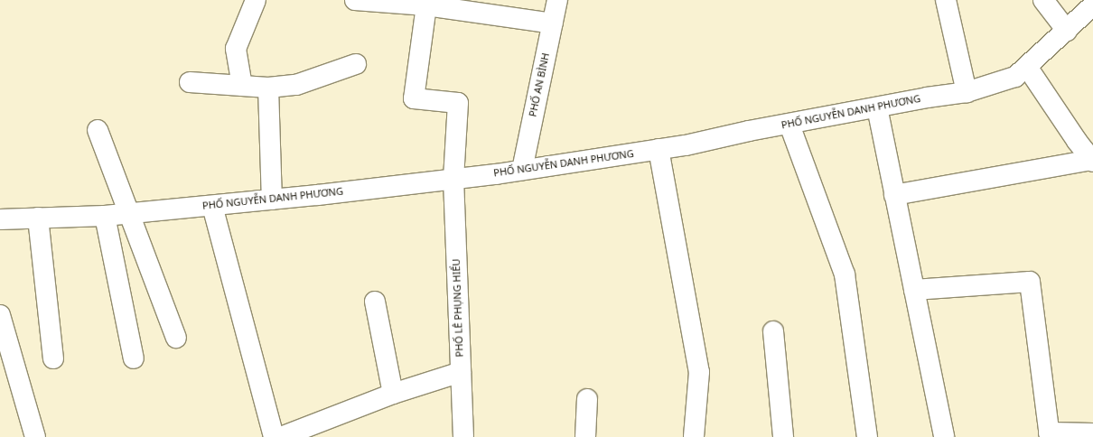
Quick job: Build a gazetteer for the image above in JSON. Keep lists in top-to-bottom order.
{
  "streets": {
    "street": ["PHỐ AN BÌNH", "PHỐ NGUYỄN DANH PHƯƠNG", "PHỐ LÊ PHỤNG HIỂU"]
  },
  "crossings": [
    ["PHỐ AN BÌNH", "PHỐ NGUYỄN DANH PHƯƠNG"],
    ["PHỐ NGUYỄN DANH PHƯƠNG", "PHỐ LÊ PHỤNG HIỂU"]
  ]
}
